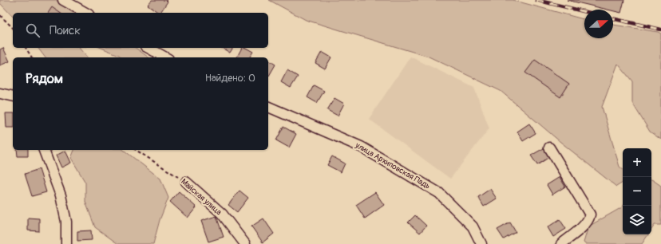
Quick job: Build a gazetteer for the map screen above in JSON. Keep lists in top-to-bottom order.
{
  "streets": {
    "street": ["улица Архиповская Падь", "Майская улица"]
  },
  "north": "right",
  "page": {
    "search": "Поиск",
    "heading": ["Рядом", "Найдено: 0"],
    "map_buttons": ["+", "−"]
  }
}
